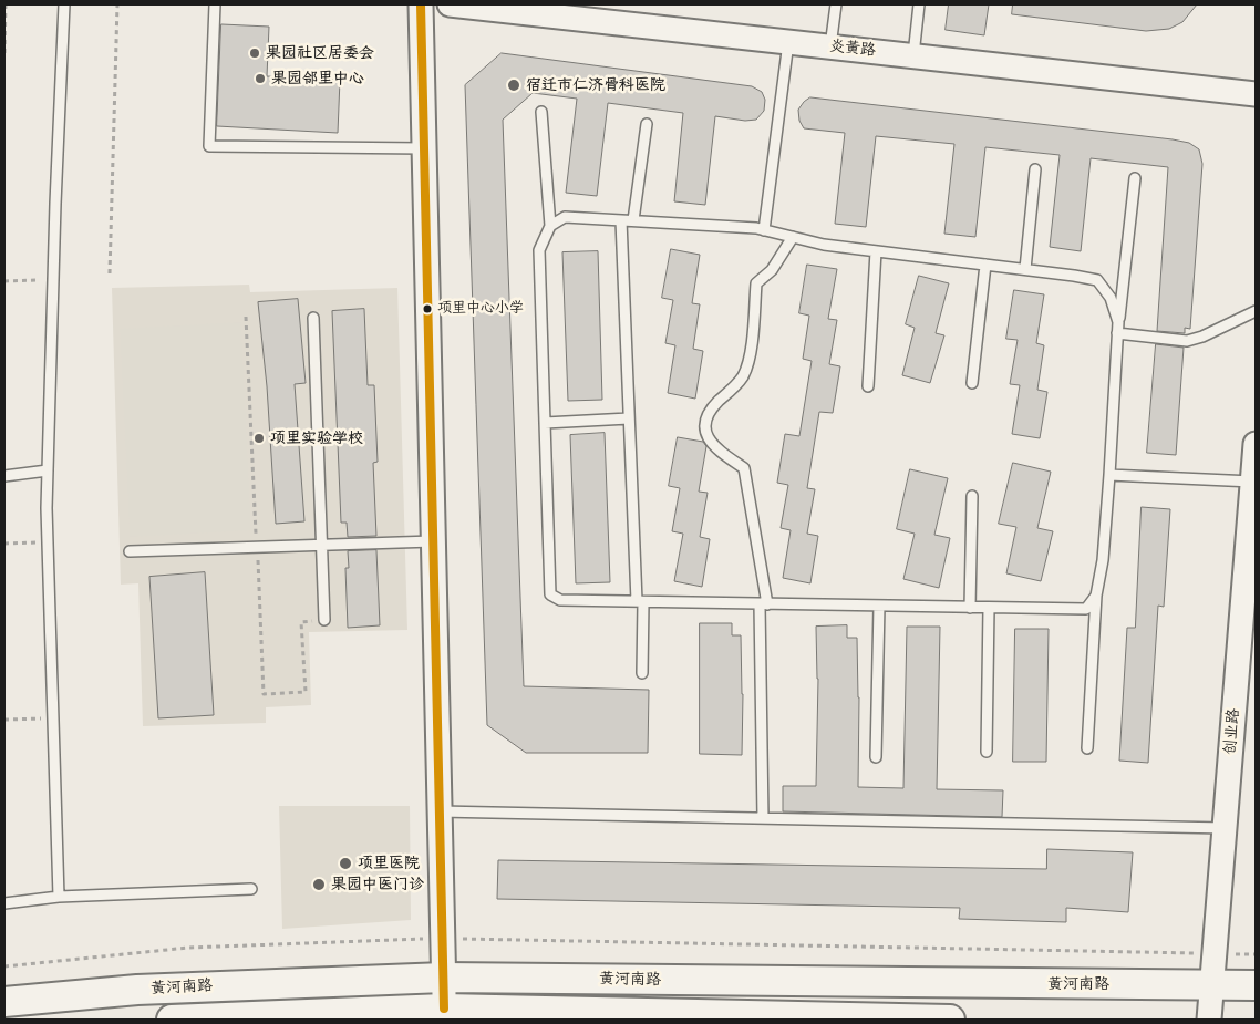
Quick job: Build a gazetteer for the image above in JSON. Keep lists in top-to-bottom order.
{
  "streets": {
    "main road": ["黄河南路"],
    "street": ["炎黄路", "创业路"]
  },
  "crossings": [
    ["创业路", "黄河南路"]
  ],
  "places": [
    "果园社区居委会",
    "果园邻里中心",
    "宿迁市仁济骨科医院",
    "项里中心小学",
    "项里实验学校",
    "项里医院",
    "果园中医门诊"
  ]
}
